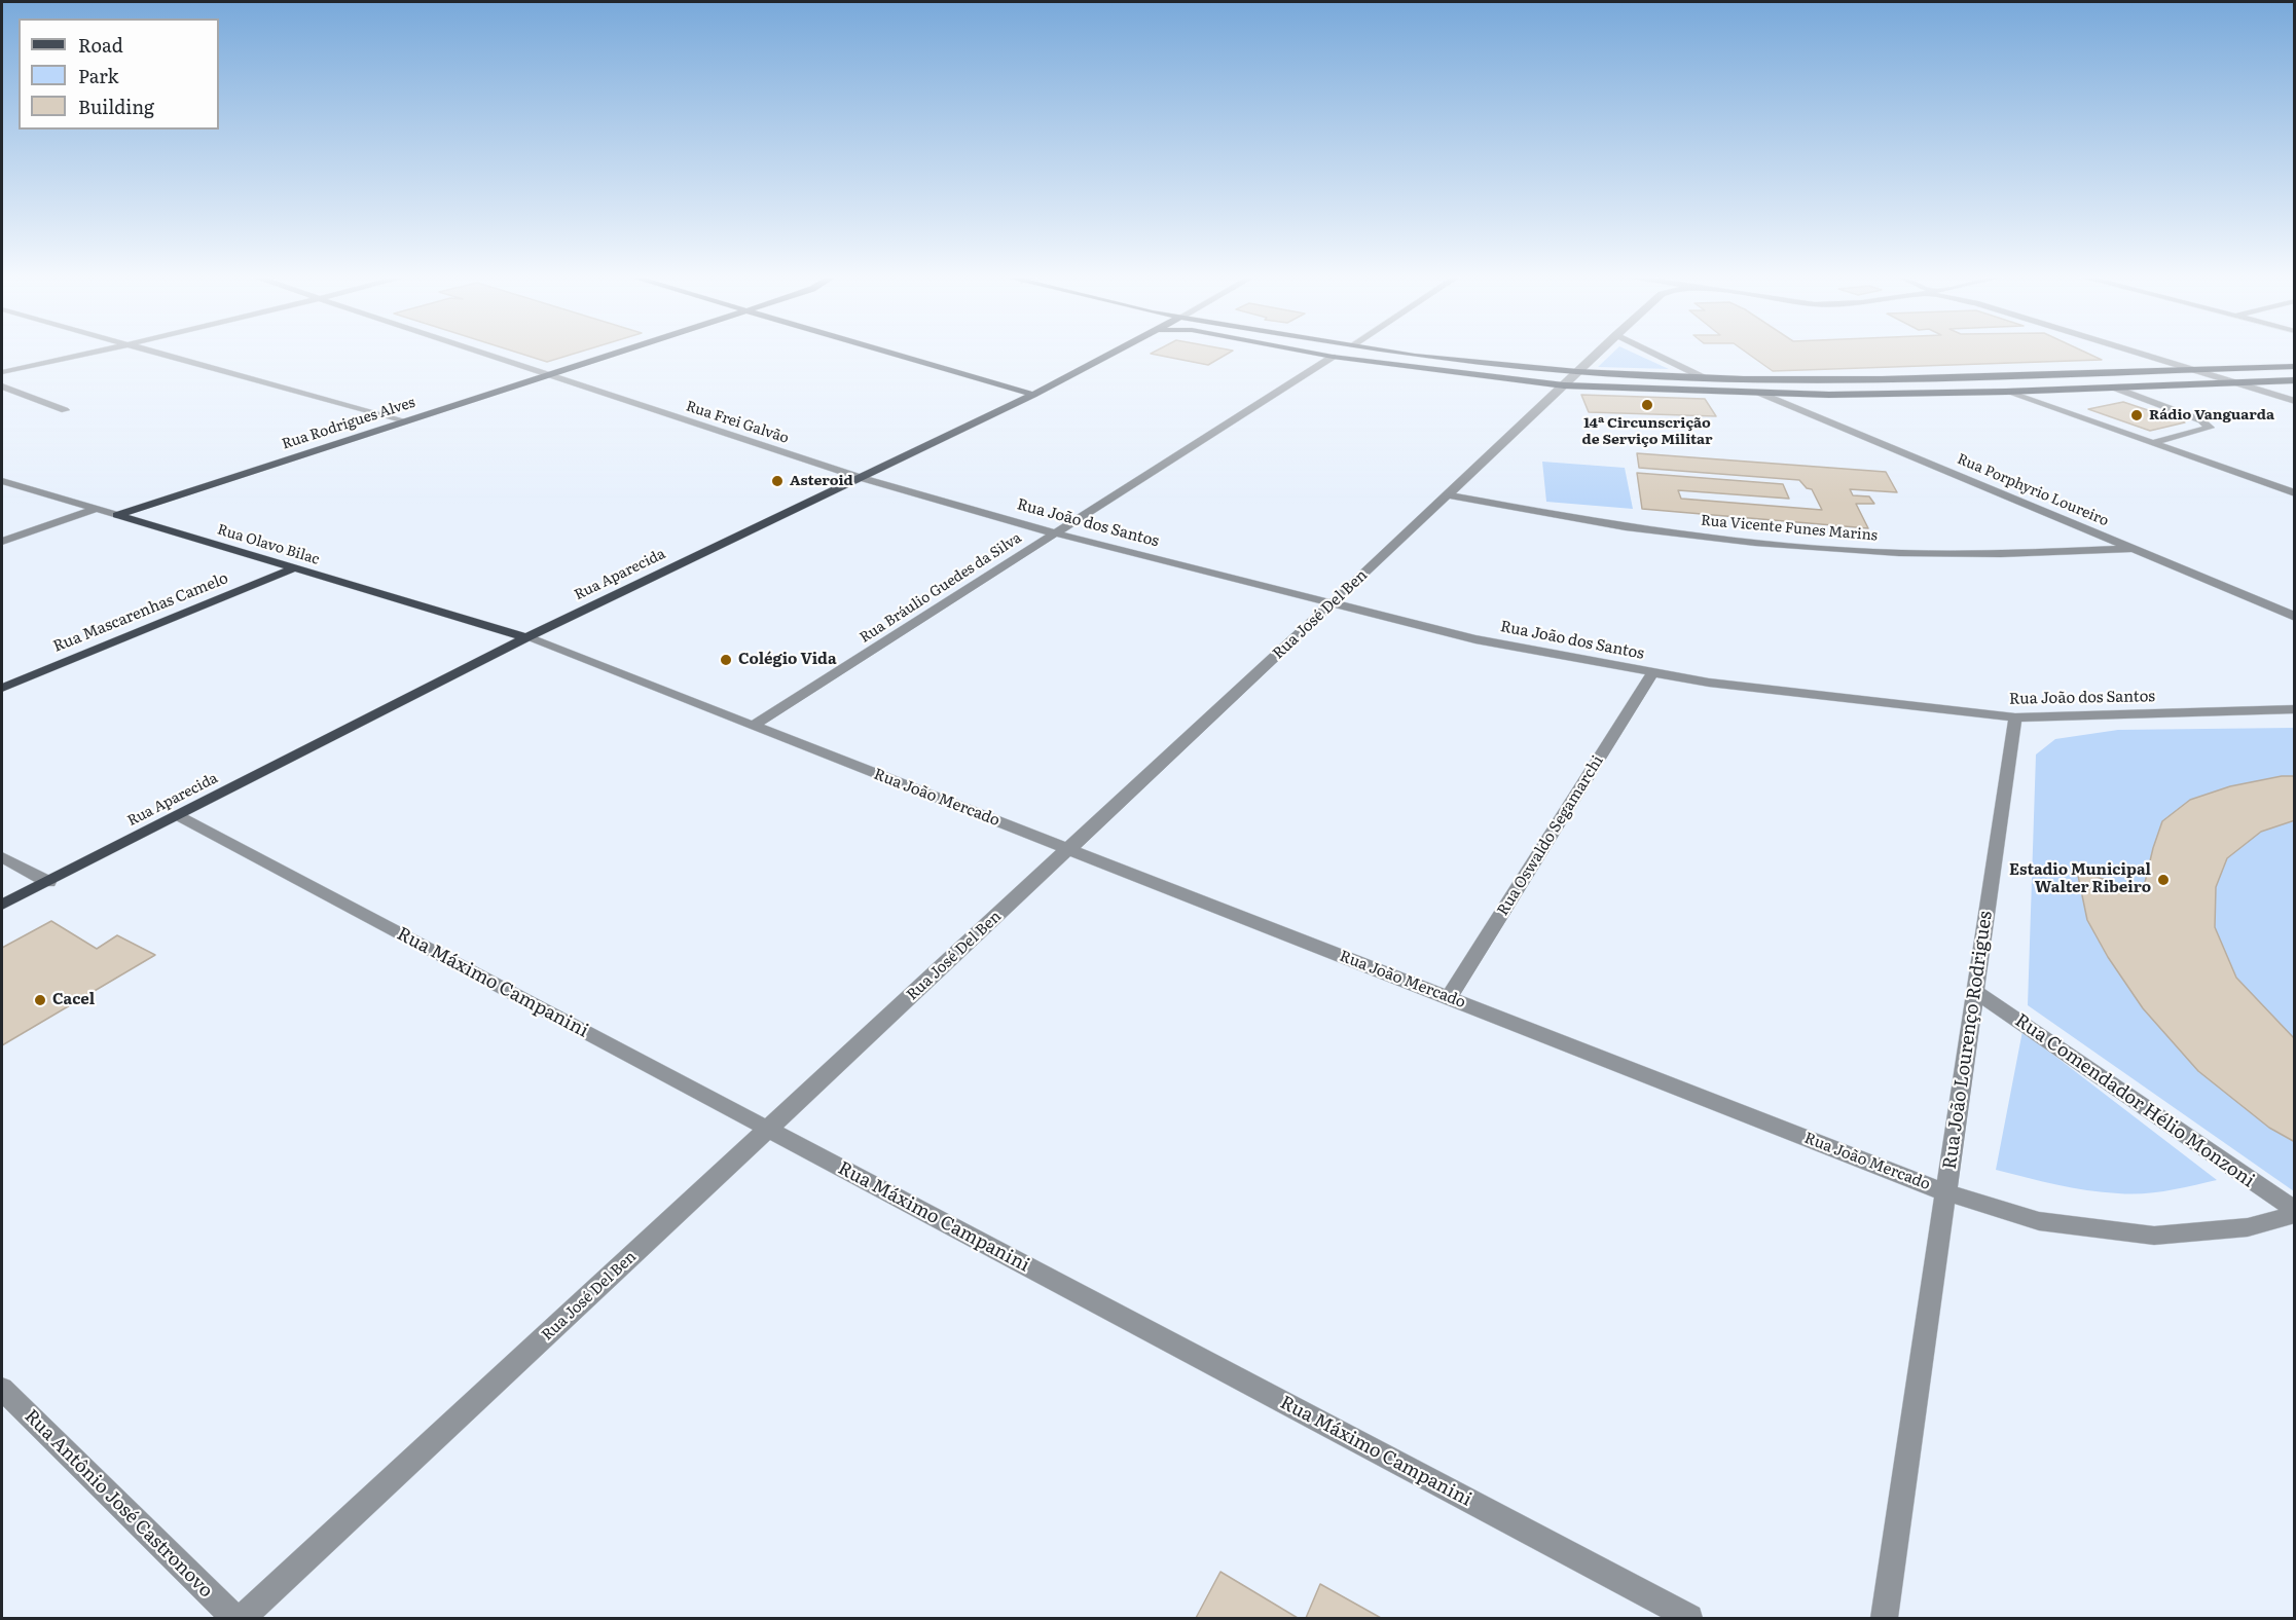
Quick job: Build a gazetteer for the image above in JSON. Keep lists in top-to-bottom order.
{
  "streets": {
    "main road": [
      "Rua Rodrigues Alves",
      "Rua Olavo Bilac",
      "Rua Aparecida",
      "Rua Mascarenhas Camelo"
    ],
    "street": [
      "Rua Frei Galvão",
      "Rua Porphyrio Loureiro",
      "Rua João dos Santos",
      "Rua Vicente Funes Marins",
      "Rua Bráulio Guedes da Silva",
      "Rua José Del Ben",
      "Rua João Mercado",
      "Rua Oswaldo Segamarchi",
      "Rua Máximo Campanini",
      "Rua João Lourenço Rodrigues",
      "Rua Comendador Hélio Monzoni",
      "Rua Antônio José Castronovo"
    ]
  },
  "crossings": [
    ["Rua Frei Galvão", "Rua Rodrigues Alves"],
    ["Rua Frei Galvão", "Rua João dos Santos"],
    ["Rua Frei Galvão", "Rua Aparecida"],
    ["Rua Rodrigues Alves", "Rua Olavo Bilac"],
    ["Rua Porphyrio Loureiro", "Rua Vicente Funes Marins"],
    ["Rua João dos Santos", "Rua Aparecida"],
    ["Rua João dos Santos", "Rua Bráulio Guedes da Silva"],
    ["Rua João dos Santos", "Rua José Del Ben"],
    ["Rua João dos Santos", "Rua Oswaldo Segamarchi"],
    ["Rua João dos Santos", "Rua João Lourenço Rodrigues"],
    ["Rua Vicente Funes Marins", "Rua José Del Ben"],
    ["Rua Olavo Bilac", "Rua Aparecida"],
    ["Rua Olavo Bilac", "Rua Mascarenhas Camelo"],
    ["Rua Olavo Bilac", "Rua João Mercado"],
    ["Rua Aparecida", "Rua João Mercado"],
    ["Rua Aparecida", "Rua Máximo Campanini"],
    ["Rua Bráulio Guedes da Silva", "Rua João Mercado"],
    ["Rua José Del Ben", "Rua João Mercado"],
    ["Rua José Del Ben", "Rua Máximo Campanini"],
    ["Rua João Mercado", "Rua Oswaldo Segamarchi"],
    ["Rua João Mercado", "Rua João Lourenço Rodrigues"],
    ["Rua João Mercado", "Rua Comendador Hélio Monzoni"],
    ["Rua João Lourenço Rodrigues", "Rua Comendador Hélio Monzoni"]
  ],
  "places": [
    "14ª Circunscrição de Serviço Militar",
    "Rádio Vanguarda",
    "Asteroid",
    "Colégio Vida",
    "Estadio Municipal Walter Ribeiro",
    "Cacel"
  ],
  "legend": ["Road", "Park", "Building"]
}
